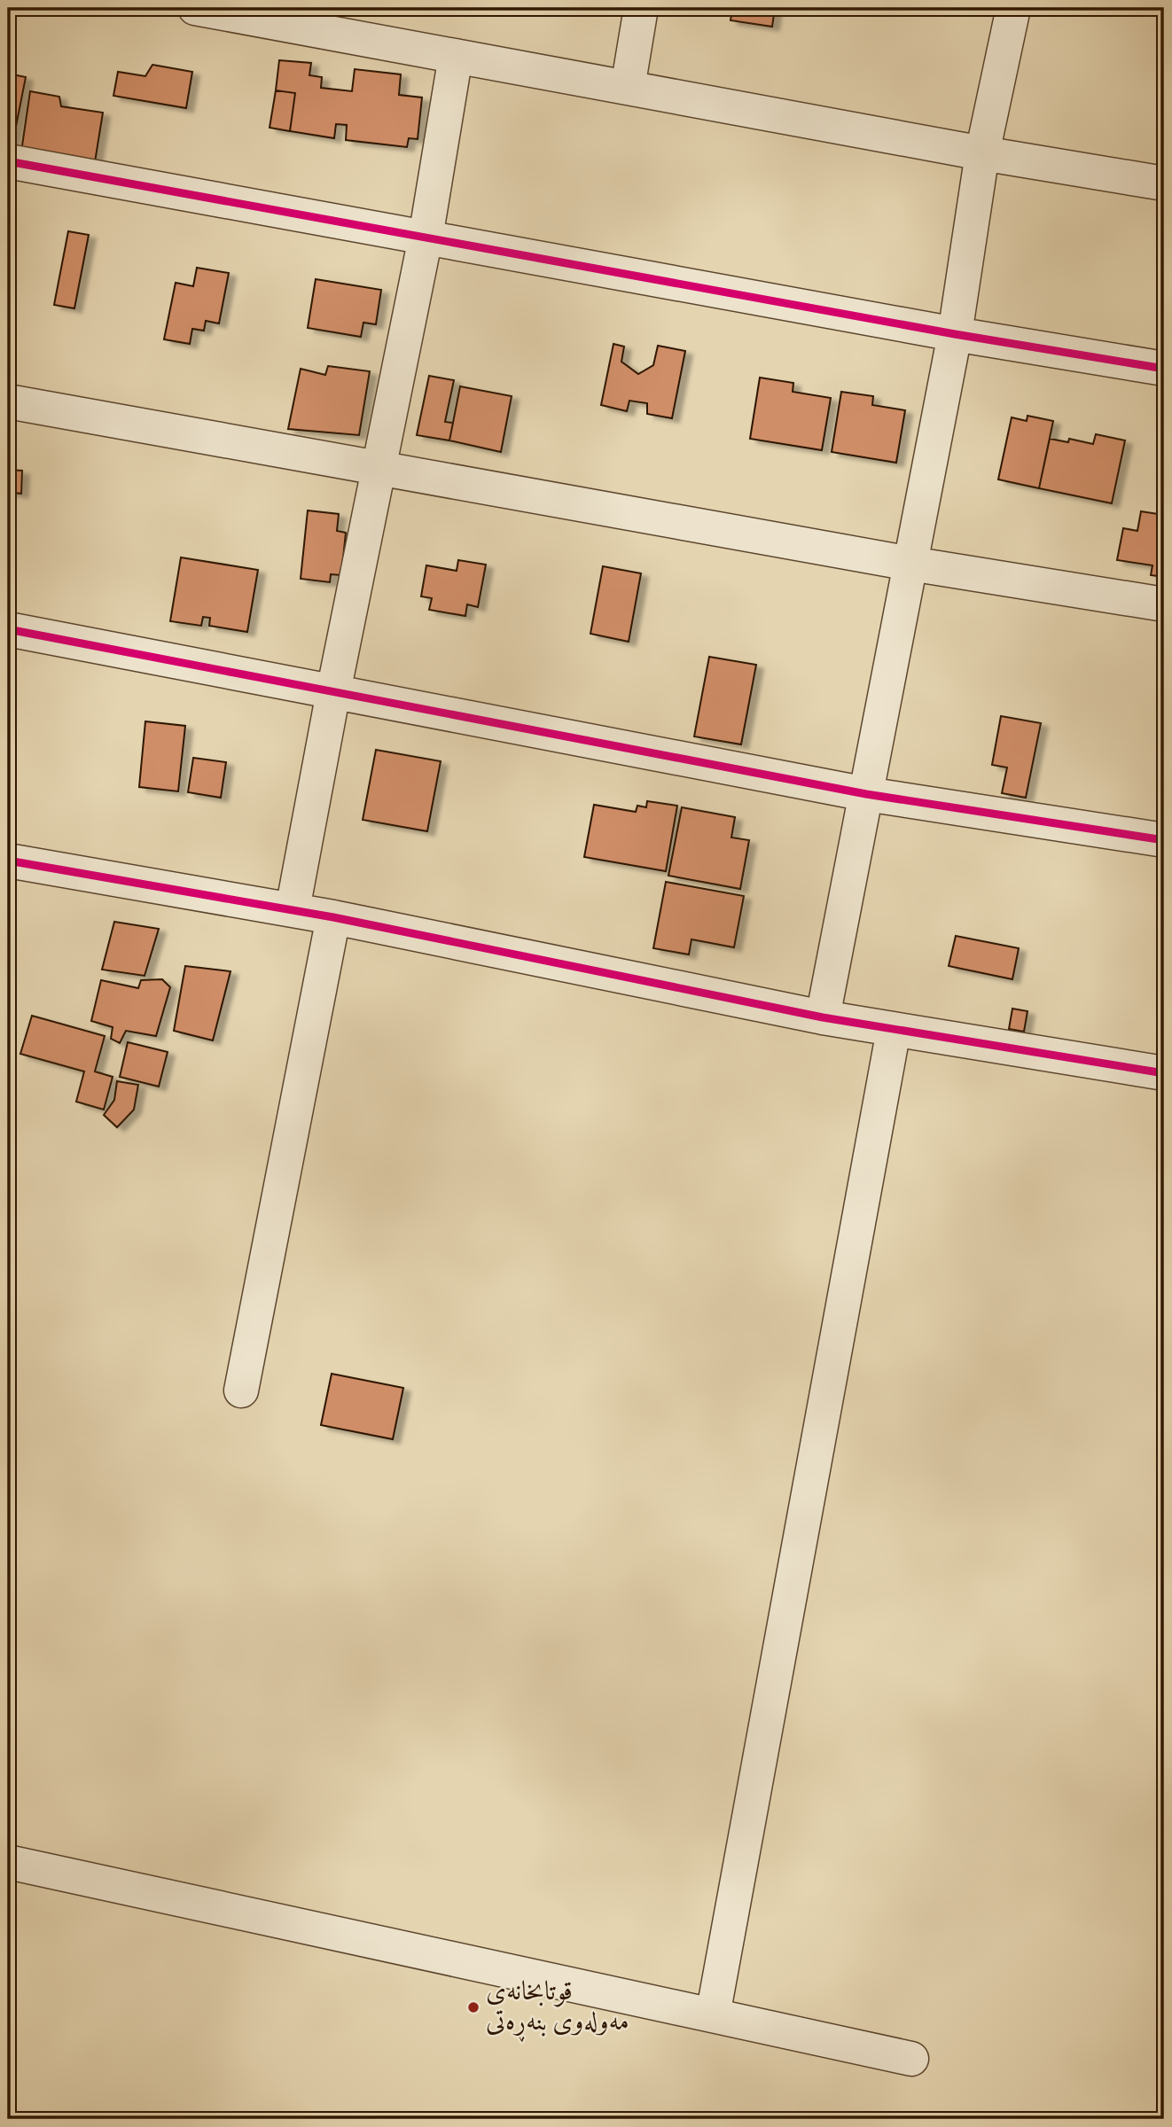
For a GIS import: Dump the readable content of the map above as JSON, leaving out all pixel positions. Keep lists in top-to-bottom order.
{
  "places": ["قوتابخانەی مەولەوی بنەڕەتی"]
}
